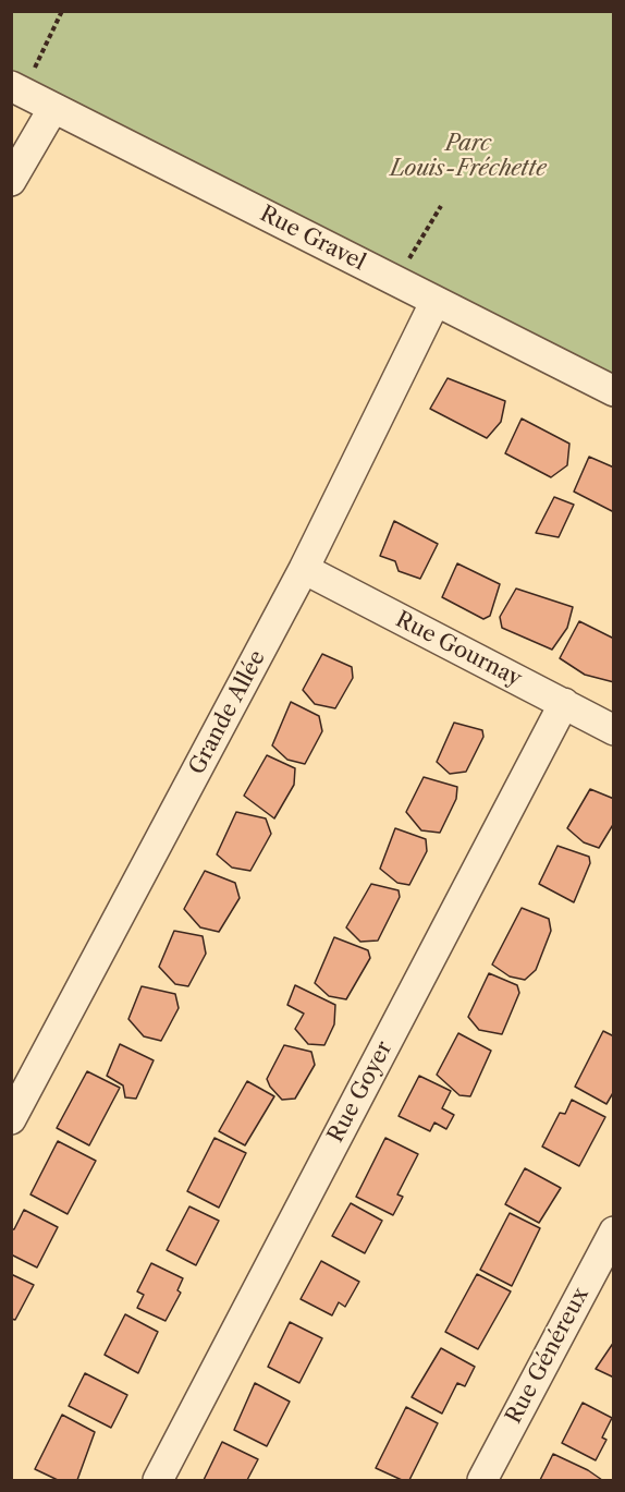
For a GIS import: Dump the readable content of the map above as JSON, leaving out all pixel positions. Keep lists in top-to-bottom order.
{
  "streets": {
    "street": [
      "Rue Gravel",
      "Rue Gournay",
      "Grande Allée",
      "Rue Goyer",
      "Rue Généreux"
    ]
  },
  "crossings": [
    ["Rue Gravel", "Grande Allée"],
    ["Rue Gournay", "Grande Allée"],
    ["Rue Gournay", "Rue Goyer"]
  ],
  "parks": ["Parc Louis-Fréchette"]
}
